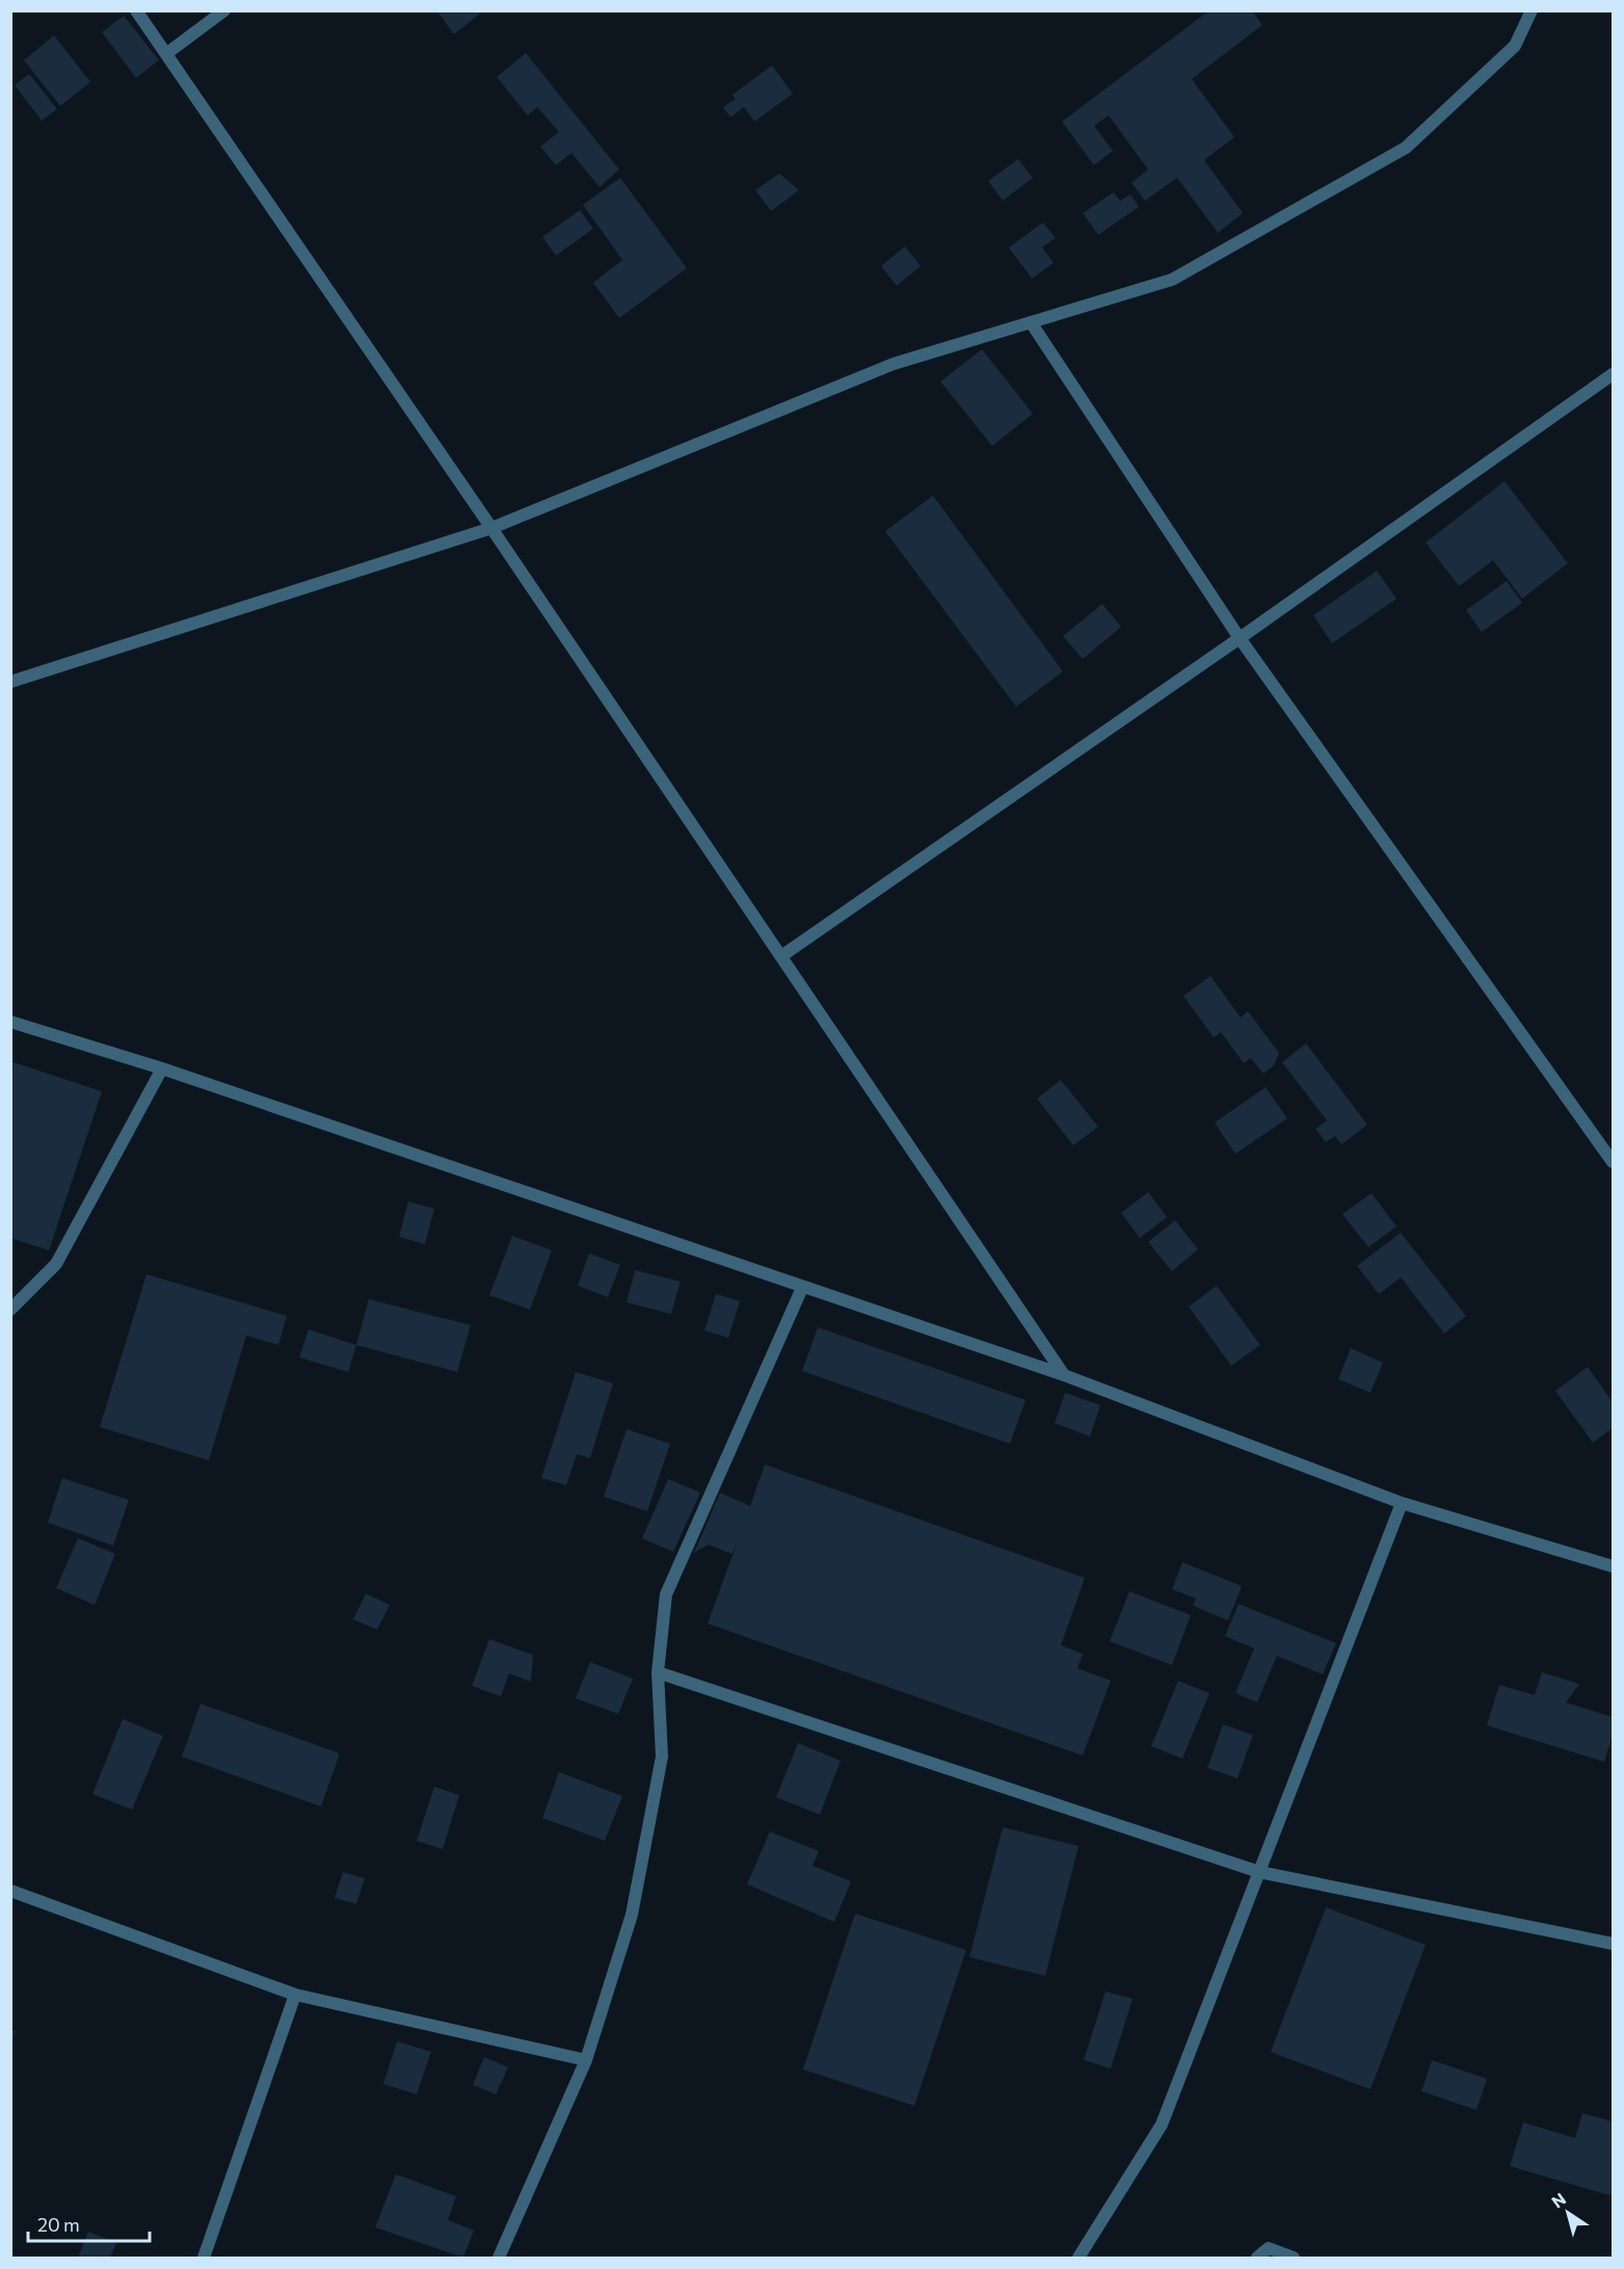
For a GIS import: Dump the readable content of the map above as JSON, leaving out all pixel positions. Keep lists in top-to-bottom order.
{
  "scale_bar": "20 m",
  "north": "top left"
}
